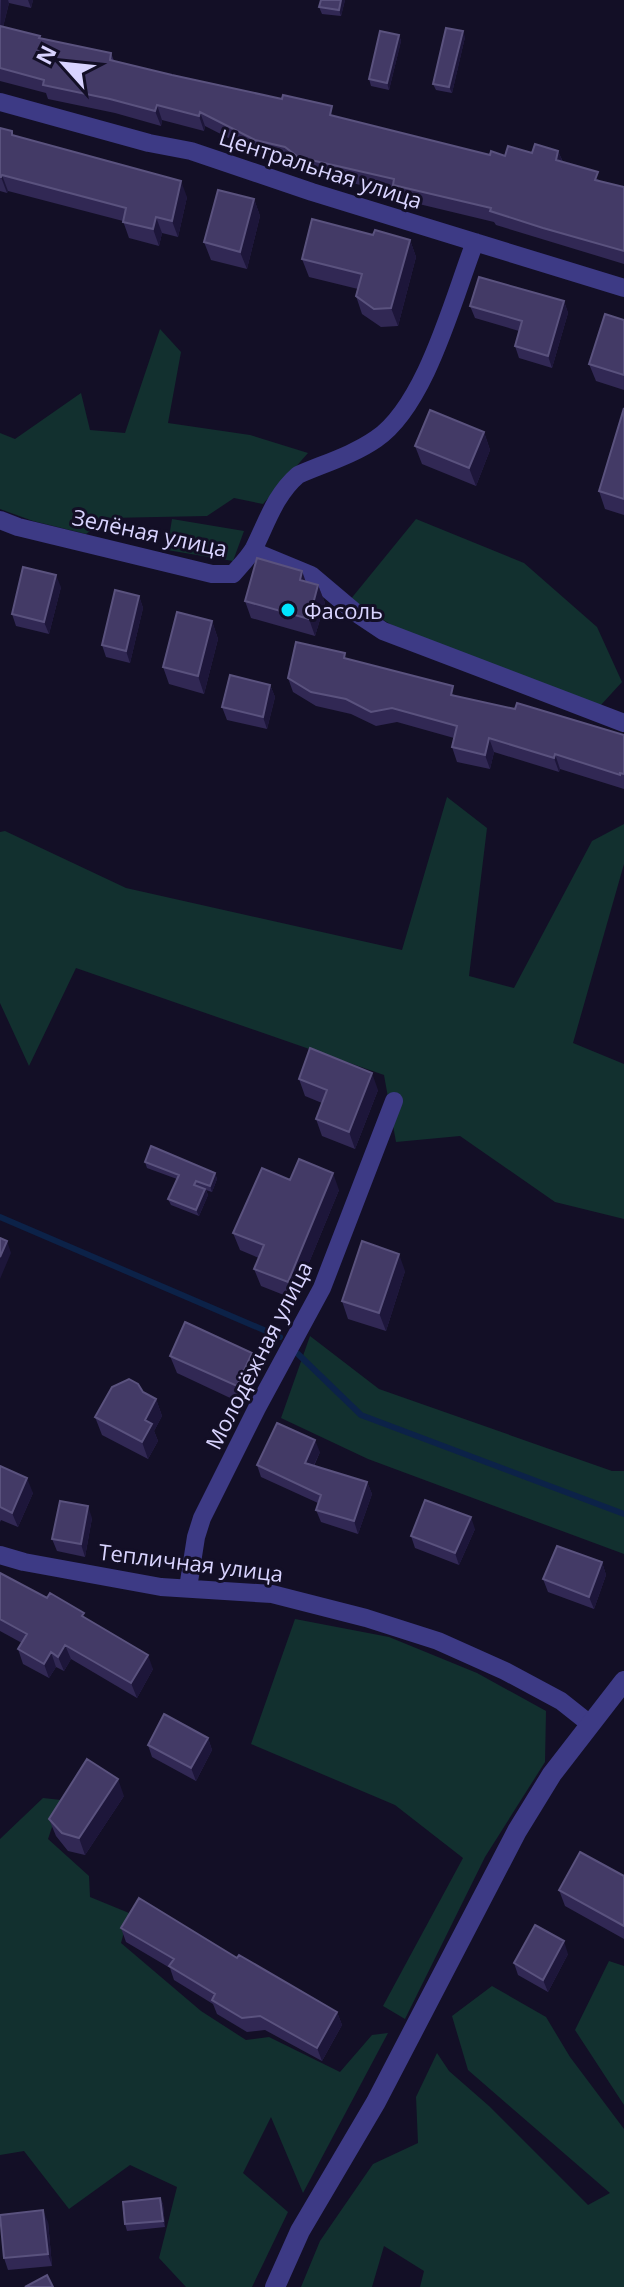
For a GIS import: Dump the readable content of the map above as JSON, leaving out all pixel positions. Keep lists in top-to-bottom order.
{
  "streets": {
    "street": [
      "Центральная улица",
      "Зелёная улица",
      "Молодёжная улица",
      "Тепличная улица"
    ]
  },
  "crossings": [
    ["Молодёжная улица", "Тепличная улица"]
  ],
  "places": ["Фасоль"],
  "north": "top left"
}
